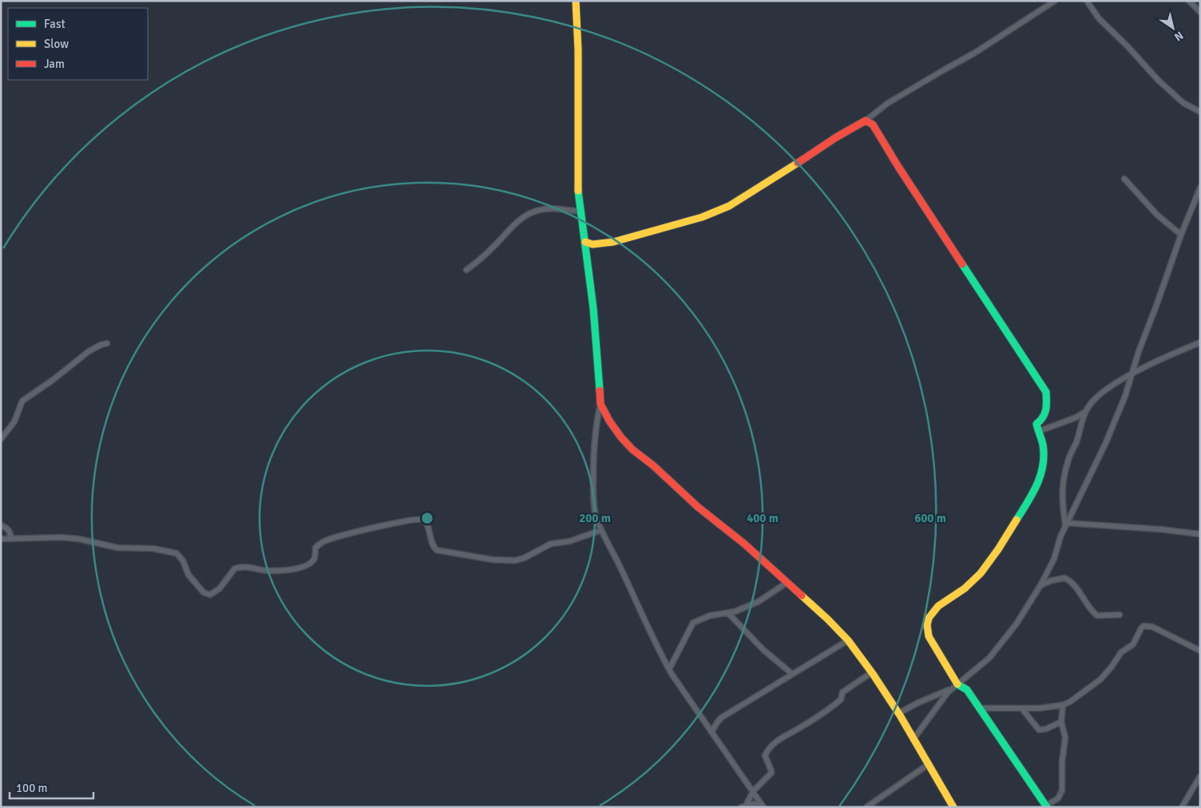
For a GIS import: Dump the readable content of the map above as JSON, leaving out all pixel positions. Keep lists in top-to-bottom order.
{
  "legend": ["Fast", "Slow", "Jam"],
  "scale_bar": "100 m",
  "north": "bottom right",
  "rings": ["200 m", "400 m", "600 m"]
}
